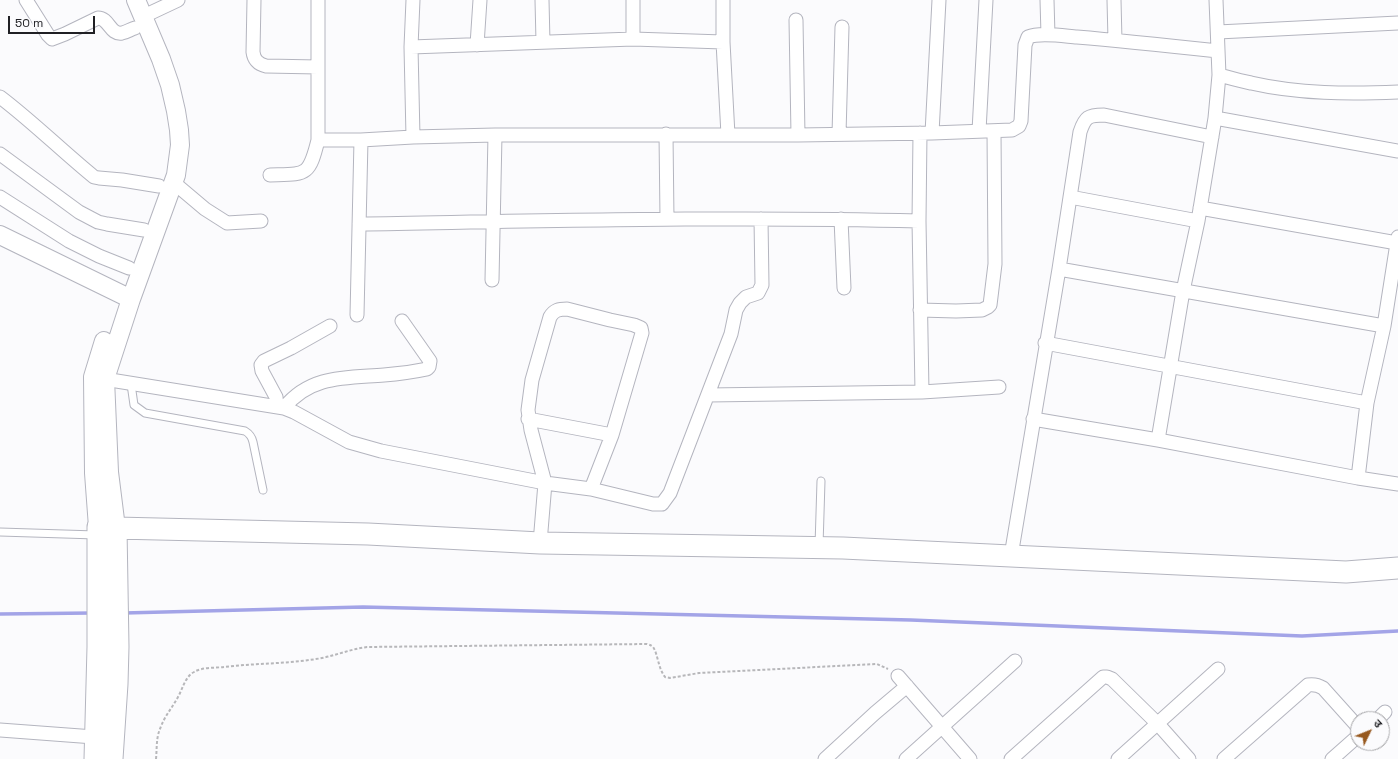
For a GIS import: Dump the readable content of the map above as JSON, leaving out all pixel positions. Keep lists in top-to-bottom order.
{
  "scale_bar": "50 m",
  "north": "top right"
}
